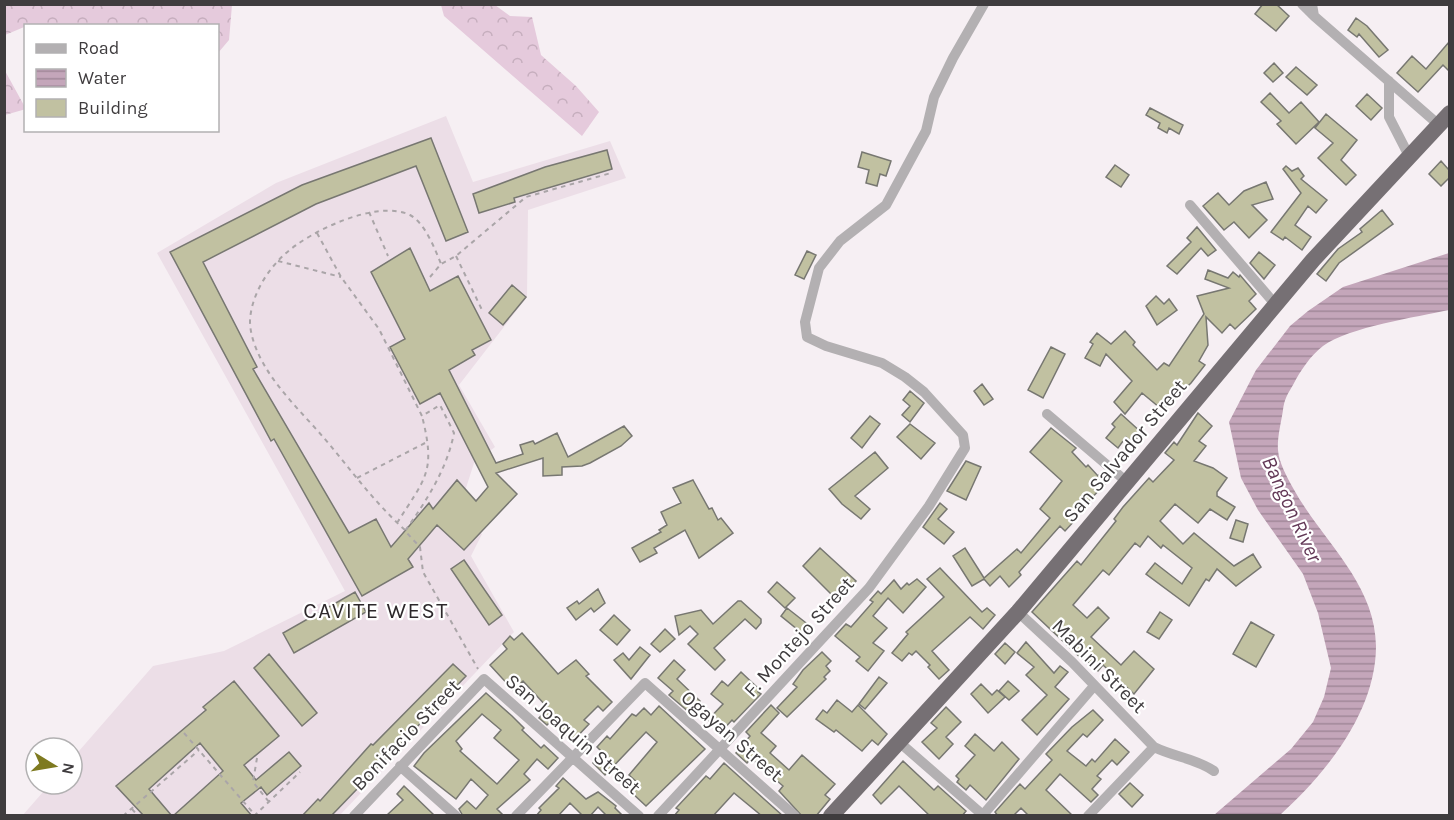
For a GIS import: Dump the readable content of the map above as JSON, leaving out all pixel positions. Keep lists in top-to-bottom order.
{
  "streets": {
    "highway": ["San Salvador Street"],
    "street": [
      "F. Montejo Street",
      "Mabini Street",
      "San Joaquin Street",
      "Bonifacio Street",
      "Ogayan Street"
    ]
  },
  "crossings": [
    ["San Salvador Street", "Mabini Street"],
    ["F. Montejo Street", "Ogayan Street"],
    ["San Joaquin Street", "Bonifacio Street"],
    ["San Joaquin Street", "Ogayan Street"]
  ],
  "districts": ["CAVITE WEST"],
  "water": ["Bangon River"],
  "legend": ["Road", "Water", "Building"],
  "north": "right"
}
